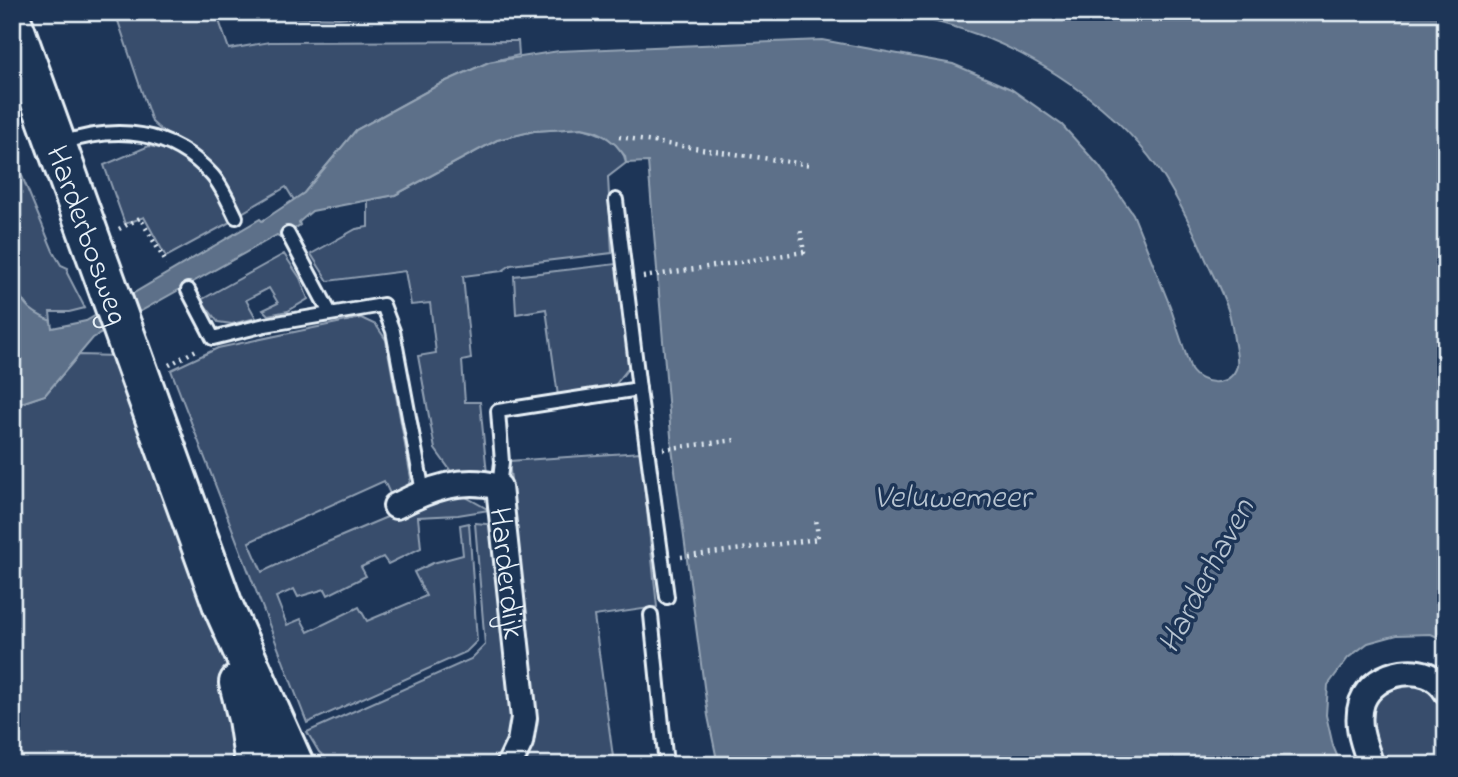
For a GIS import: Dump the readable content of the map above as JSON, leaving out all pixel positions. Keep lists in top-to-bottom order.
{
  "streets": {
    "main road": ["Harderbosweg"],
    "street": ["Harderdijk"]
  },
  "water": ["Veluwemeer", "Harderhaven"]
}
